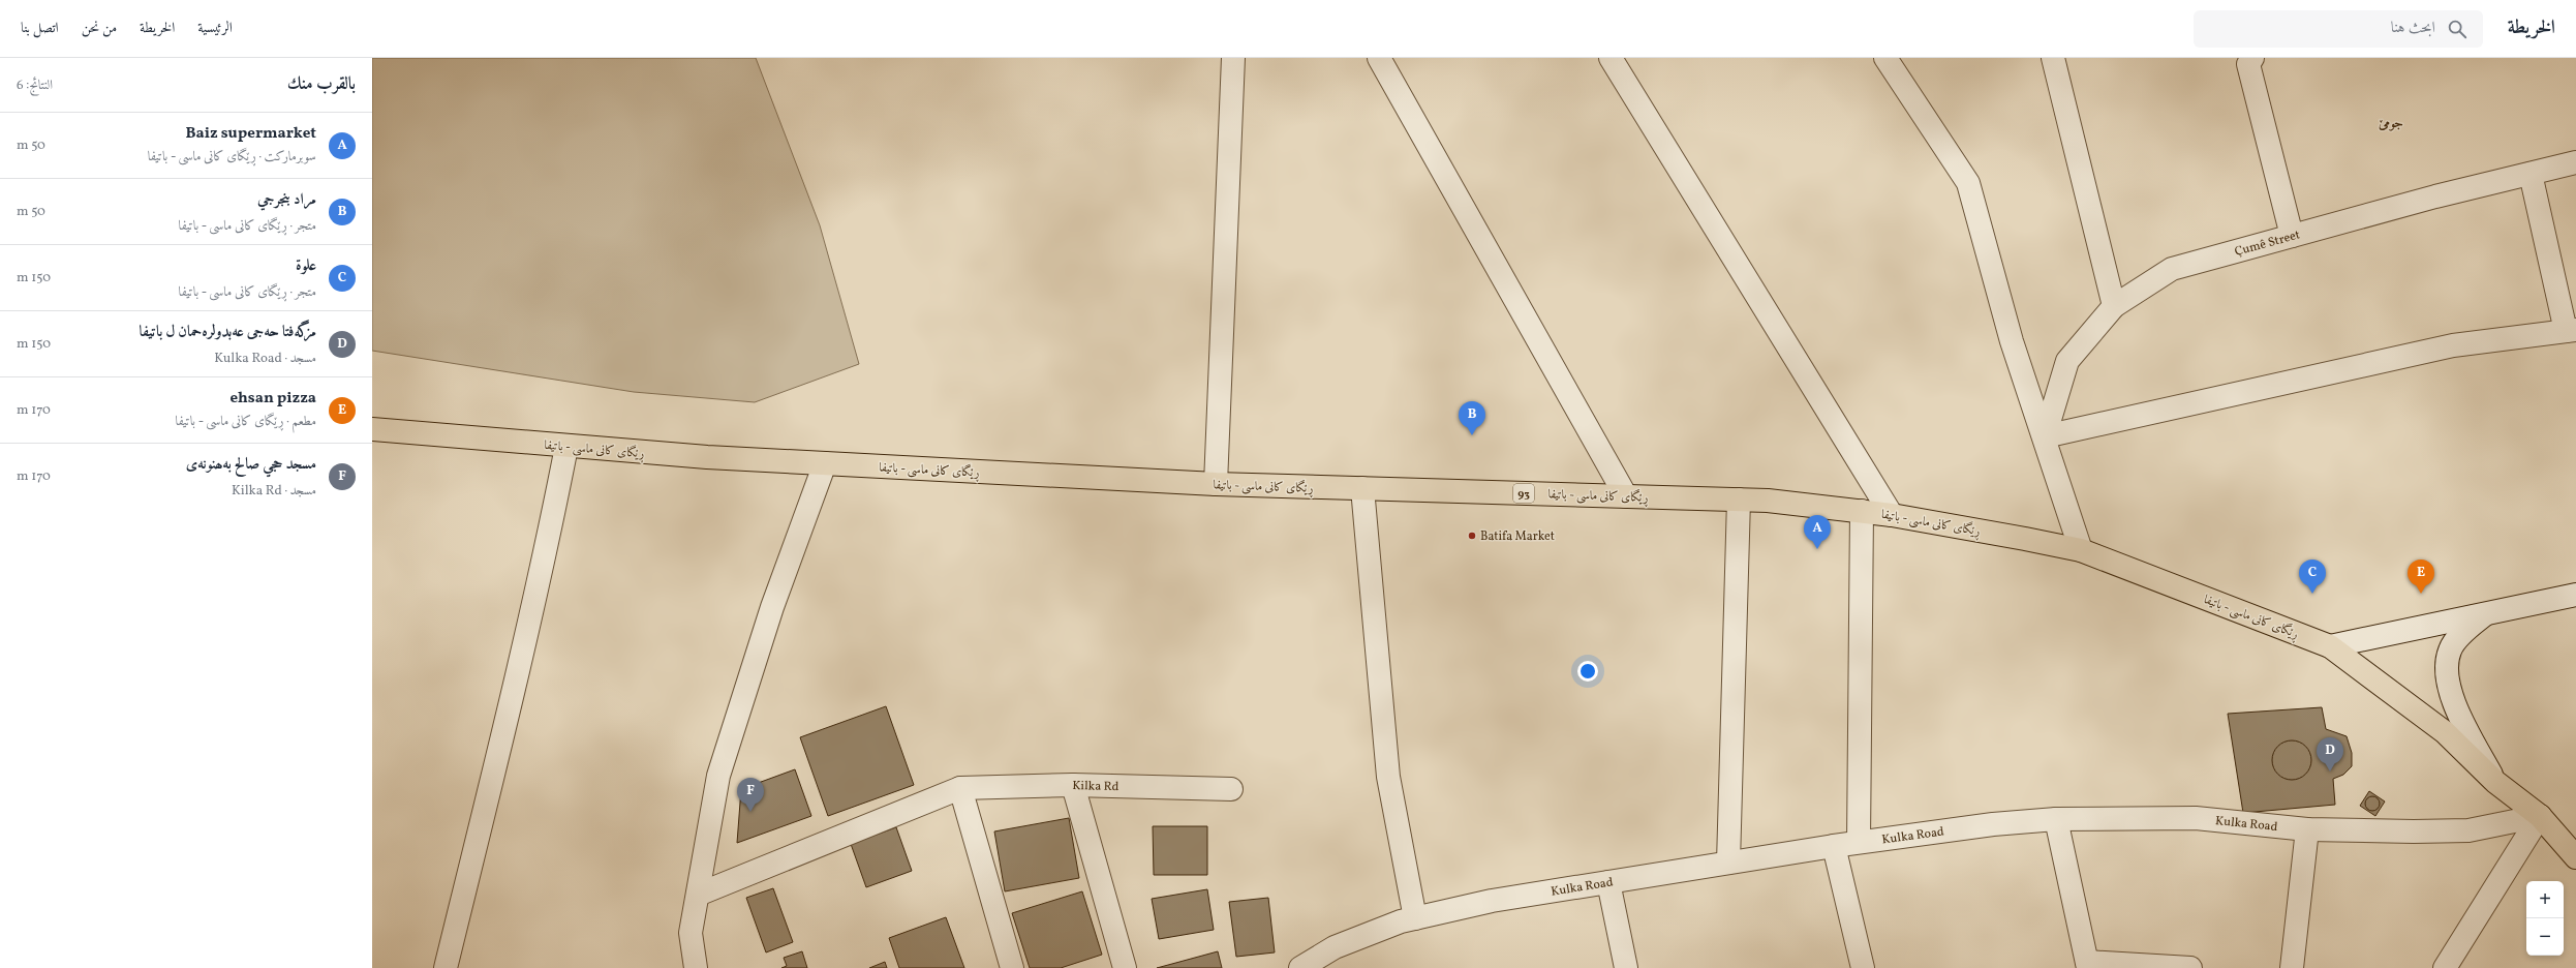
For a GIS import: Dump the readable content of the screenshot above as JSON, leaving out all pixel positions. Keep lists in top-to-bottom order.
{
  "streets": {
    "main road": ["ڕێگای کانی ماسی - باتيفا", "93"],
    "street": ["Çumê Street", "Kilka Rd", "Kulka Road"]
  },
  "crossings": [
    ["ڕێگای کانی ماسی - باتيفا", "Kulka Road"]
  ],
  "districts": ["جومێ"],
  "places": ["Batifa Market"],
  "page": {
    "header": "الخريطة",
    "search": "ابحث هنا",
    "nav": [
      "الرئيسية",
      "الخريطة",
      "من نحن",
      "اتصل بنا"
    ],
    "heading": ["بالقرب منك", "النتائج: 6"],
    "list": [
      {
        "mark": "A",
        "name": "Baiz supermarket",
        "note": "سوبرماركت · ڕێگای کانی ماسی - باتيفا",
        "value": "50 m"
      },
      {
        "mark": "B",
        "name": "مراد بنجرجي",
        "note": "متجر · ڕێگای کانی ماسی - باتيفا",
        "value": "50 m"
      },
      {
        "mark": "C",
        "name": "علوة",
        "note": "متجر · ڕێگای کانی ماسی - باتيفا",
        "value": "150 m"
      },
      {
        "mark": "D",
        "name": "مزگەفتا حەجی عەبدولرەحمان ل باتیفا",
        "note": "مسجد · Kulka Road",
        "value": "150 m"
      },
      {
        "mark": "E",
        "name": "ehsan pizza",
        "note": "مطعم · ڕێگای کانی ماسی - باتيفا",
        "value": "170 m"
      },
      {
        "mark": "F",
        "name": "مسجد حجي صالح بەھنونەی",
        "note": "مسجد · Kilka Rd",
        "value": "170 m"
      }
    ],
    "pins": [
      "B",
      "A",
      "C",
      "E",
      "D",
      "F"
    ],
    "map_buttons": ["+", "−"]
  }
}
